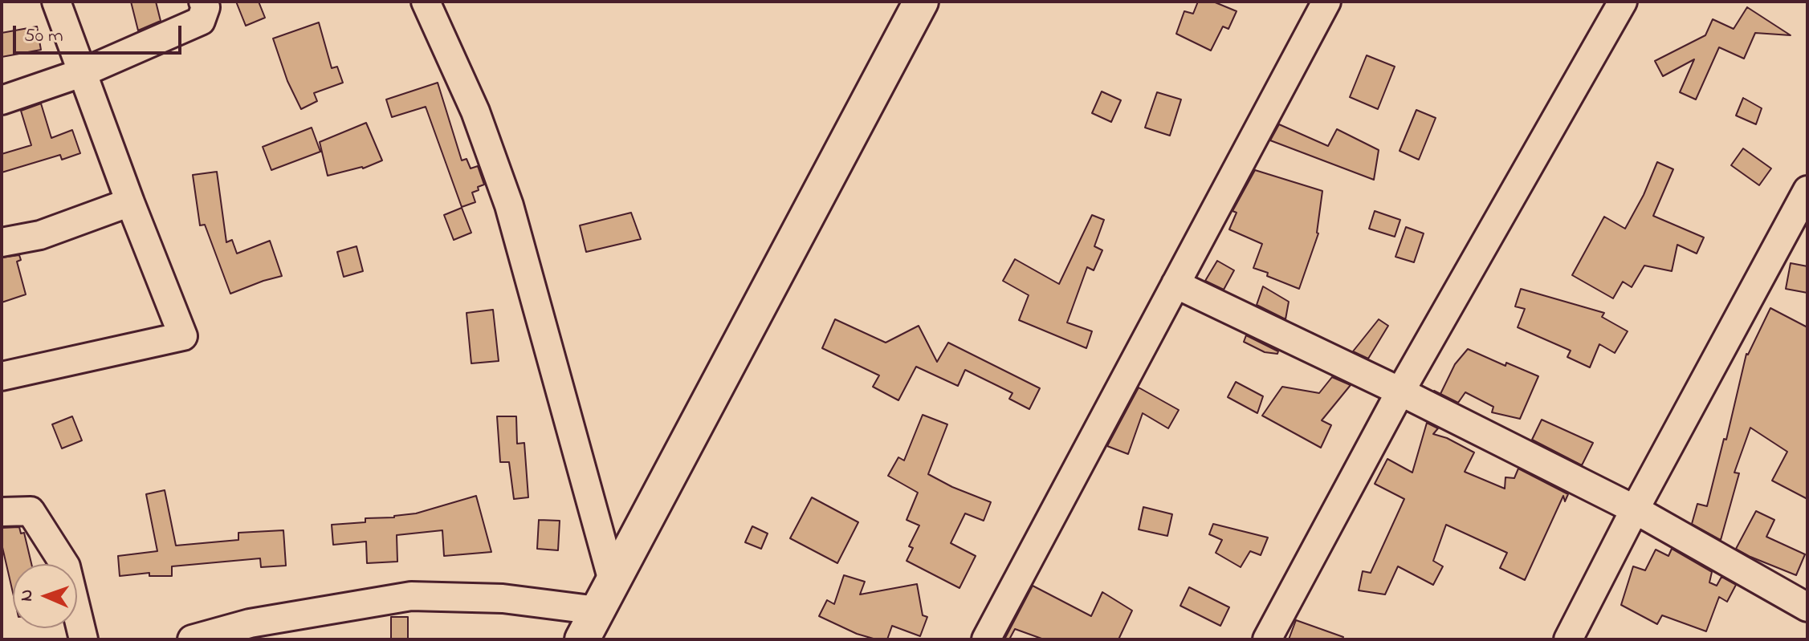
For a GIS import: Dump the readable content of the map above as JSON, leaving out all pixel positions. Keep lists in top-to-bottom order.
{
  "scale_bar": "50 m",
  "north": "left"
}
